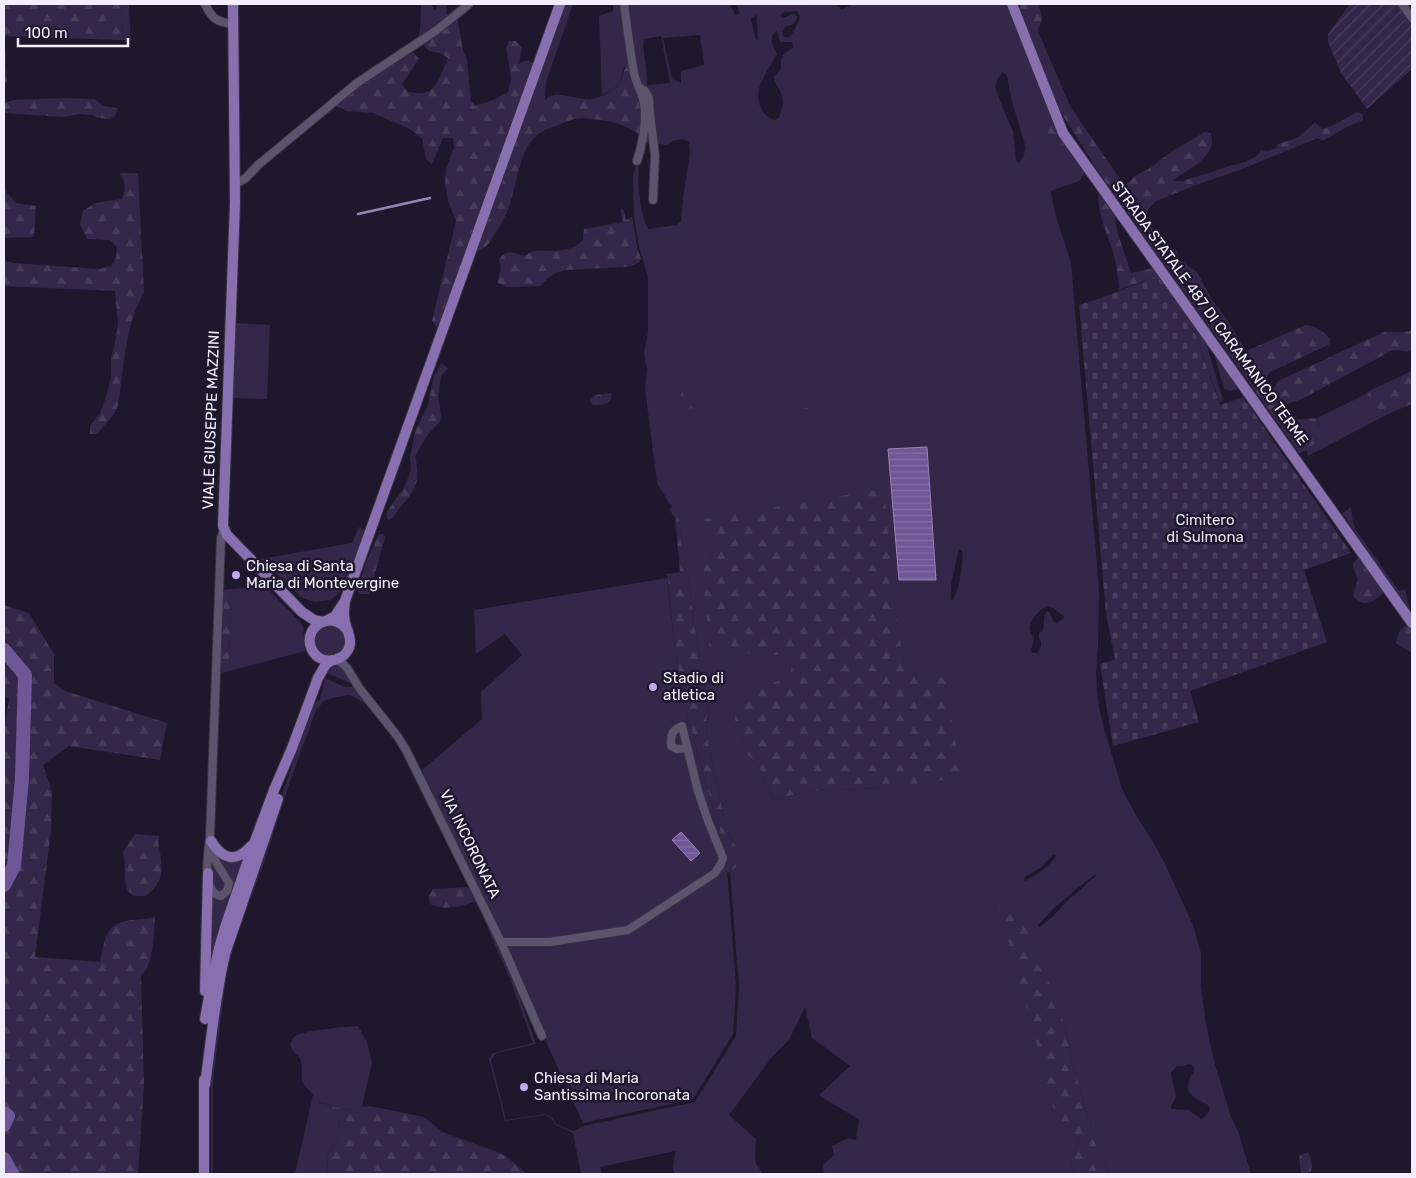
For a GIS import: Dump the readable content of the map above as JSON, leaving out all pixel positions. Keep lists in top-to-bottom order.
{
  "streets": {
    "main road": ["STRADA STATALE 487 DI CARAMANICO TERME", "VIALE GIUSEPPE MAZZINI"],
    "street": ["VIA INCORONATA"]
  },
  "parks": ["Cimitero di Sulmona"],
  "places": ["Chiesa di Santa Maria di Montevergine", "Stadio di atletica", "Chiesa di Maria Santissima Incoronata"],
  "scale_bar": "100 m"
}
